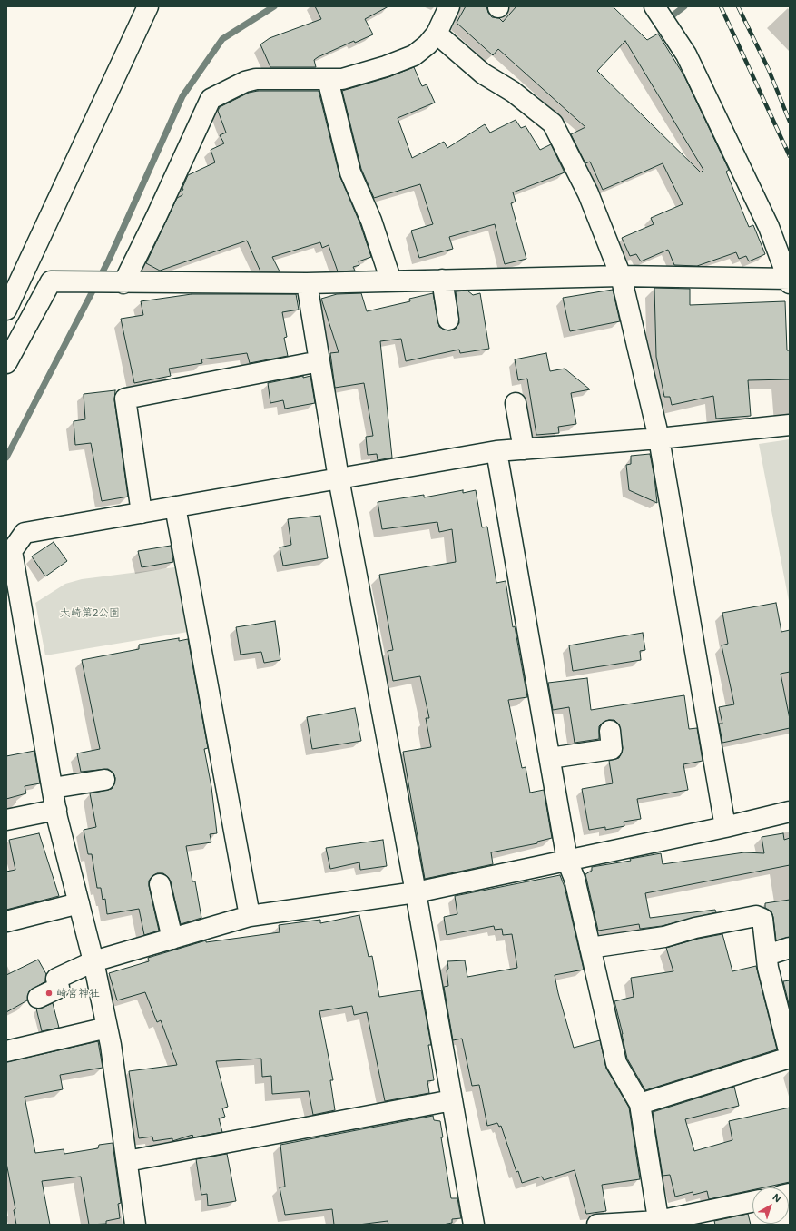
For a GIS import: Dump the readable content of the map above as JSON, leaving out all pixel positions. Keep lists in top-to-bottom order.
{
  "parks": ["大崎第2公園"],
  "places": ["崎宮神社"],
  "north": "top right"
}
